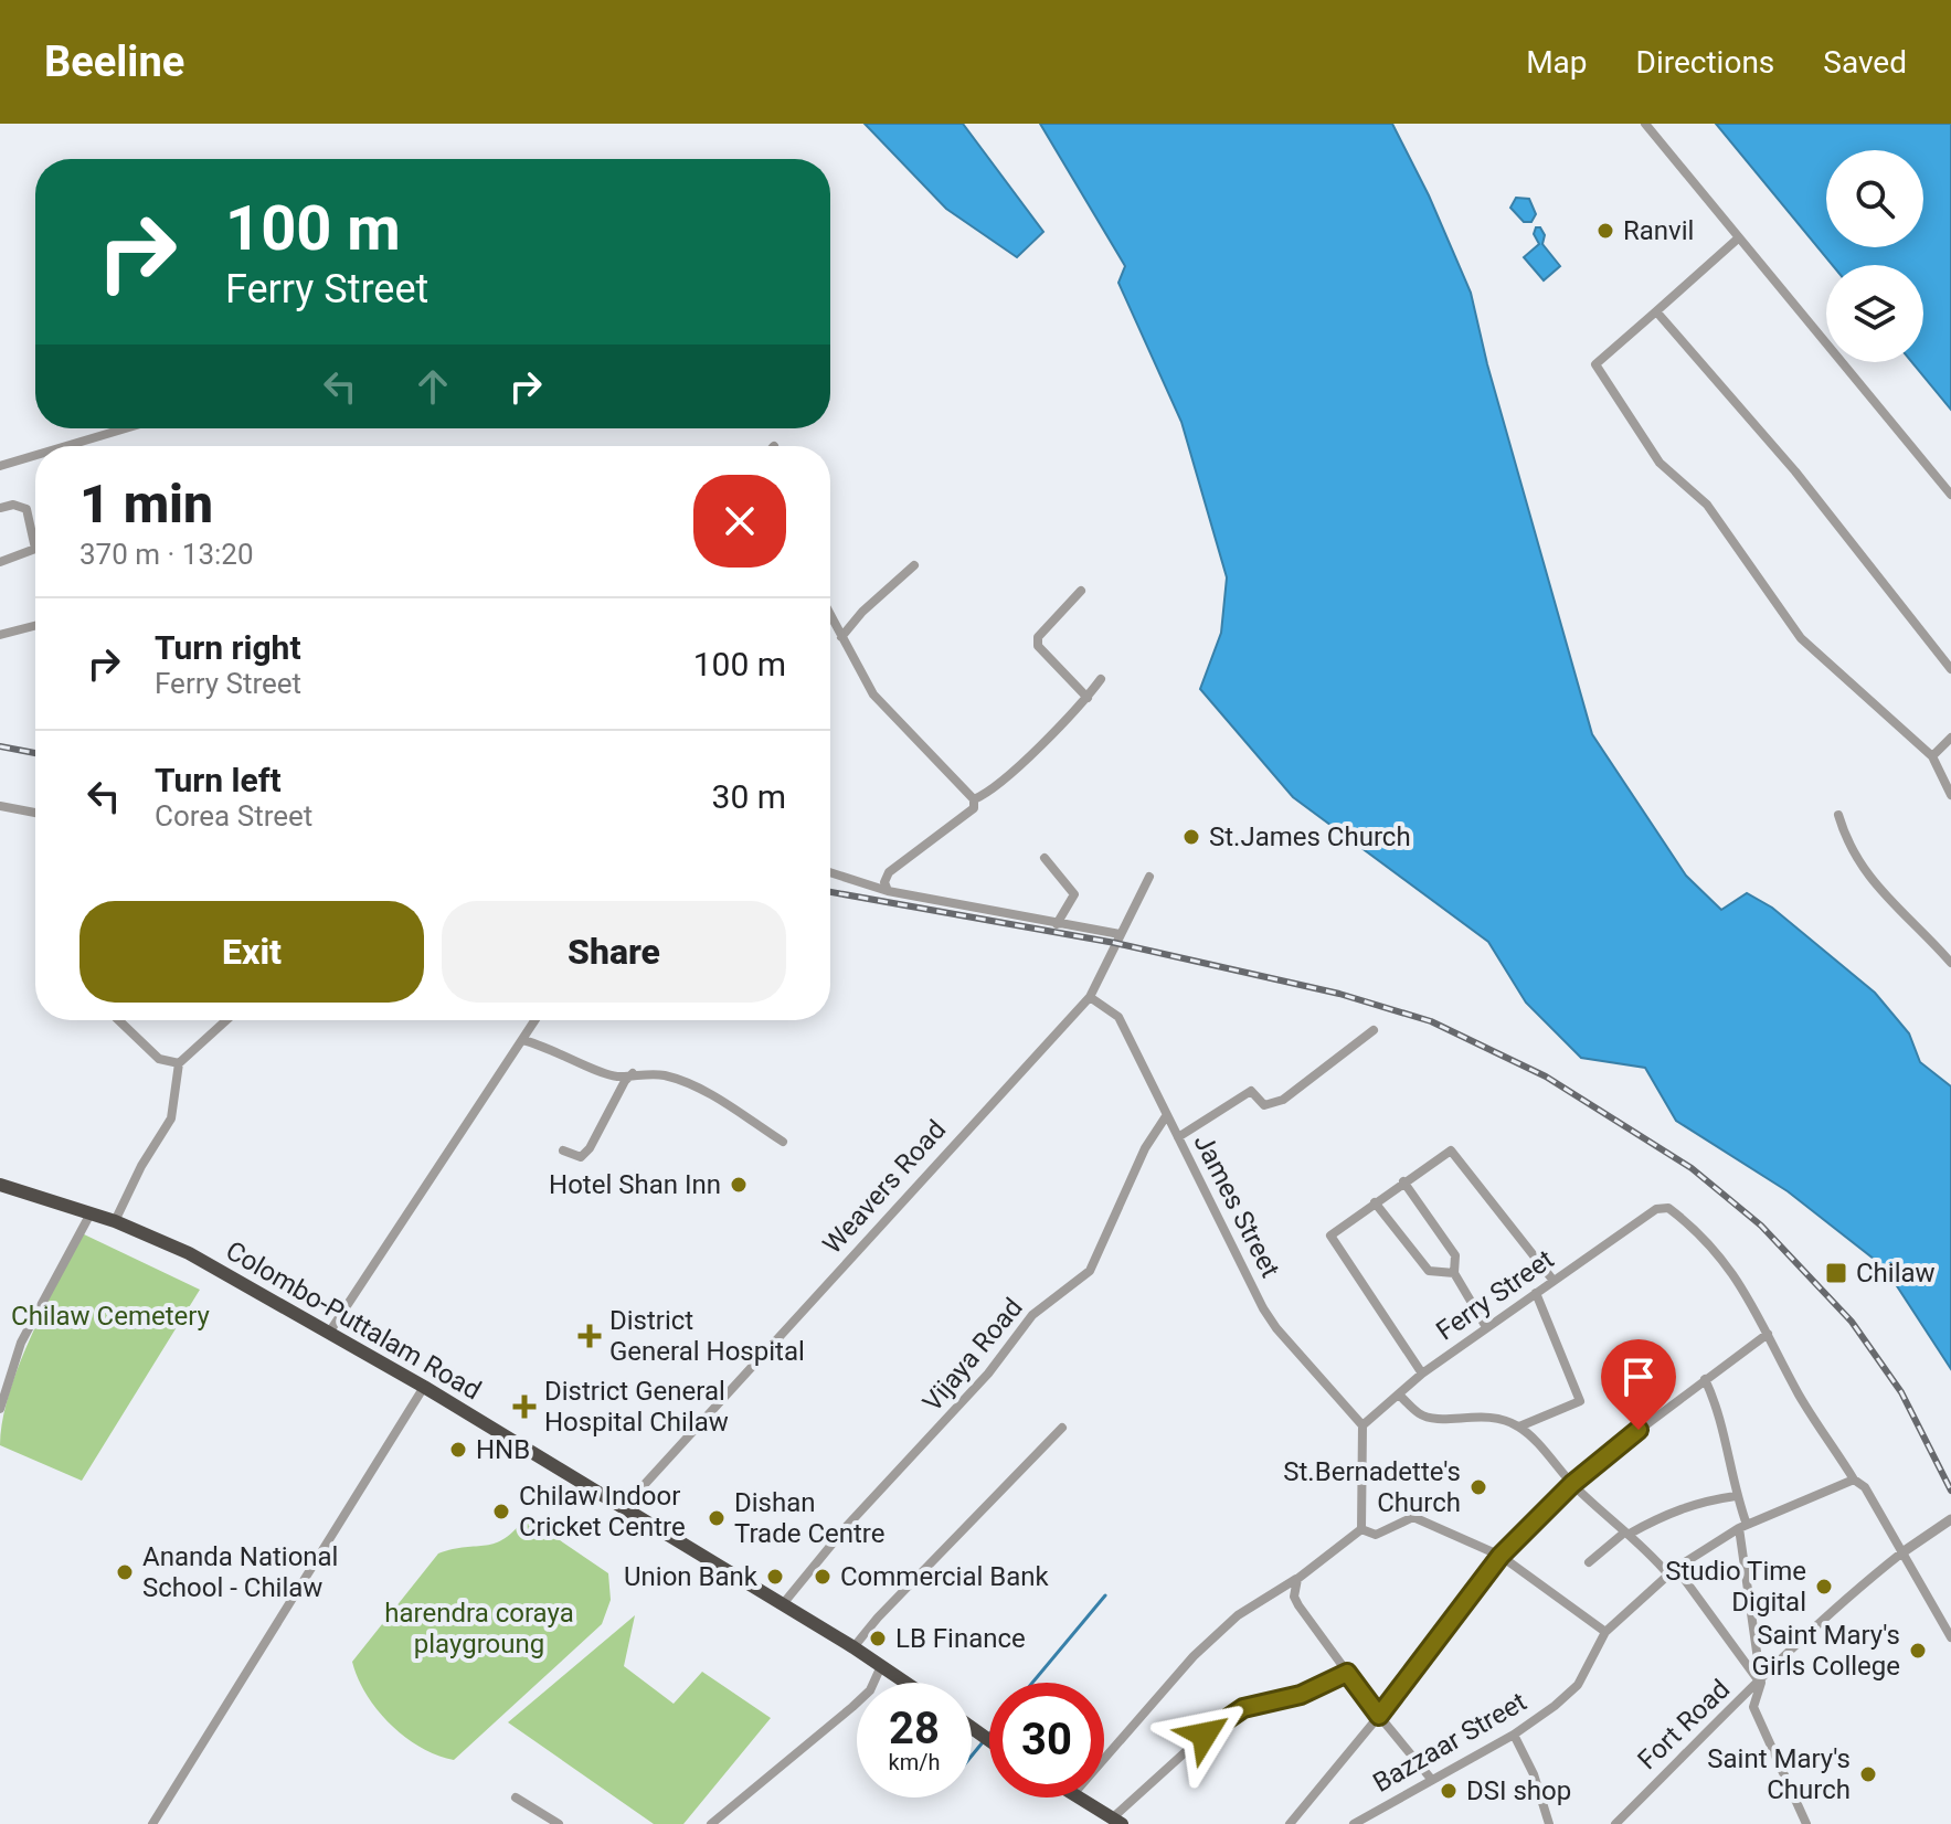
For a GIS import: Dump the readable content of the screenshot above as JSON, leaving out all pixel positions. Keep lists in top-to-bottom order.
{
  "streets": {
    "highway": ["Colombo-Puttalam Road"],
    "street": [
      "Weavers Road",
      "James Street",
      "Ferry Street",
      "Vijaya Road",
      "Fort Road",
      "Bazzaar Street"
    ]
  },
  "crossings": [
    ["Weavers Road", "James Street"],
    ["Weavers Road", "Colombo-Puttalam Road"],
    ["James Street", "Ferry Street"],
    ["James Street", "Vijaya Road"],
    ["Ferry Street", "Fort Road"],
    ["Ferry Street", "Bazzaar Street"],
    ["Colombo-Puttalam Road", "Vijaya Road"]
  ],
  "parks": ["Chilaw Cemetery", "harendra coraya playgroung"],
  "places": {
    "other": [
      "Ranvil",
      "St.James Church",
      "Hotel Shan Inn",
      "HNB",
      "St.Bernadette's Church",
      "Chilaw Indoor Cricket Centre",
      "Dishan Trade Centre",
      "Ananda National School - Chilaw",
      "Union Bank",
      "Commercial Bank",
      "Studio Time Digital",
      "LB Finance",
      "Saint Mary's Girls College",
      "Saint Mary's Church",
      "DSI shop"
    ],
    "transit": ["Chilaw"],
    "health": ["District General Hospital", "District General Hospital Chilaw"]
  },
  "page": {
    "header": "Beeline",
    "nav": ["Map", "Directions", "Saved"],
    "turn": ["100 m", "Ferry Street"],
    "heading": ["1 min", "370 m · 13:20"],
    "list": [
      {
        "name": "Turn right",
        "note": "Ferry Street",
        "value": "100 m"
      },
      {
        "name": "Turn left",
        "note": "Corea Street",
        "value": "30 m"
      }
    ],
    "buttons": ["Exit", "Share"],
    "speed": "28 km/h",
    "limit": "30"
  }
}
